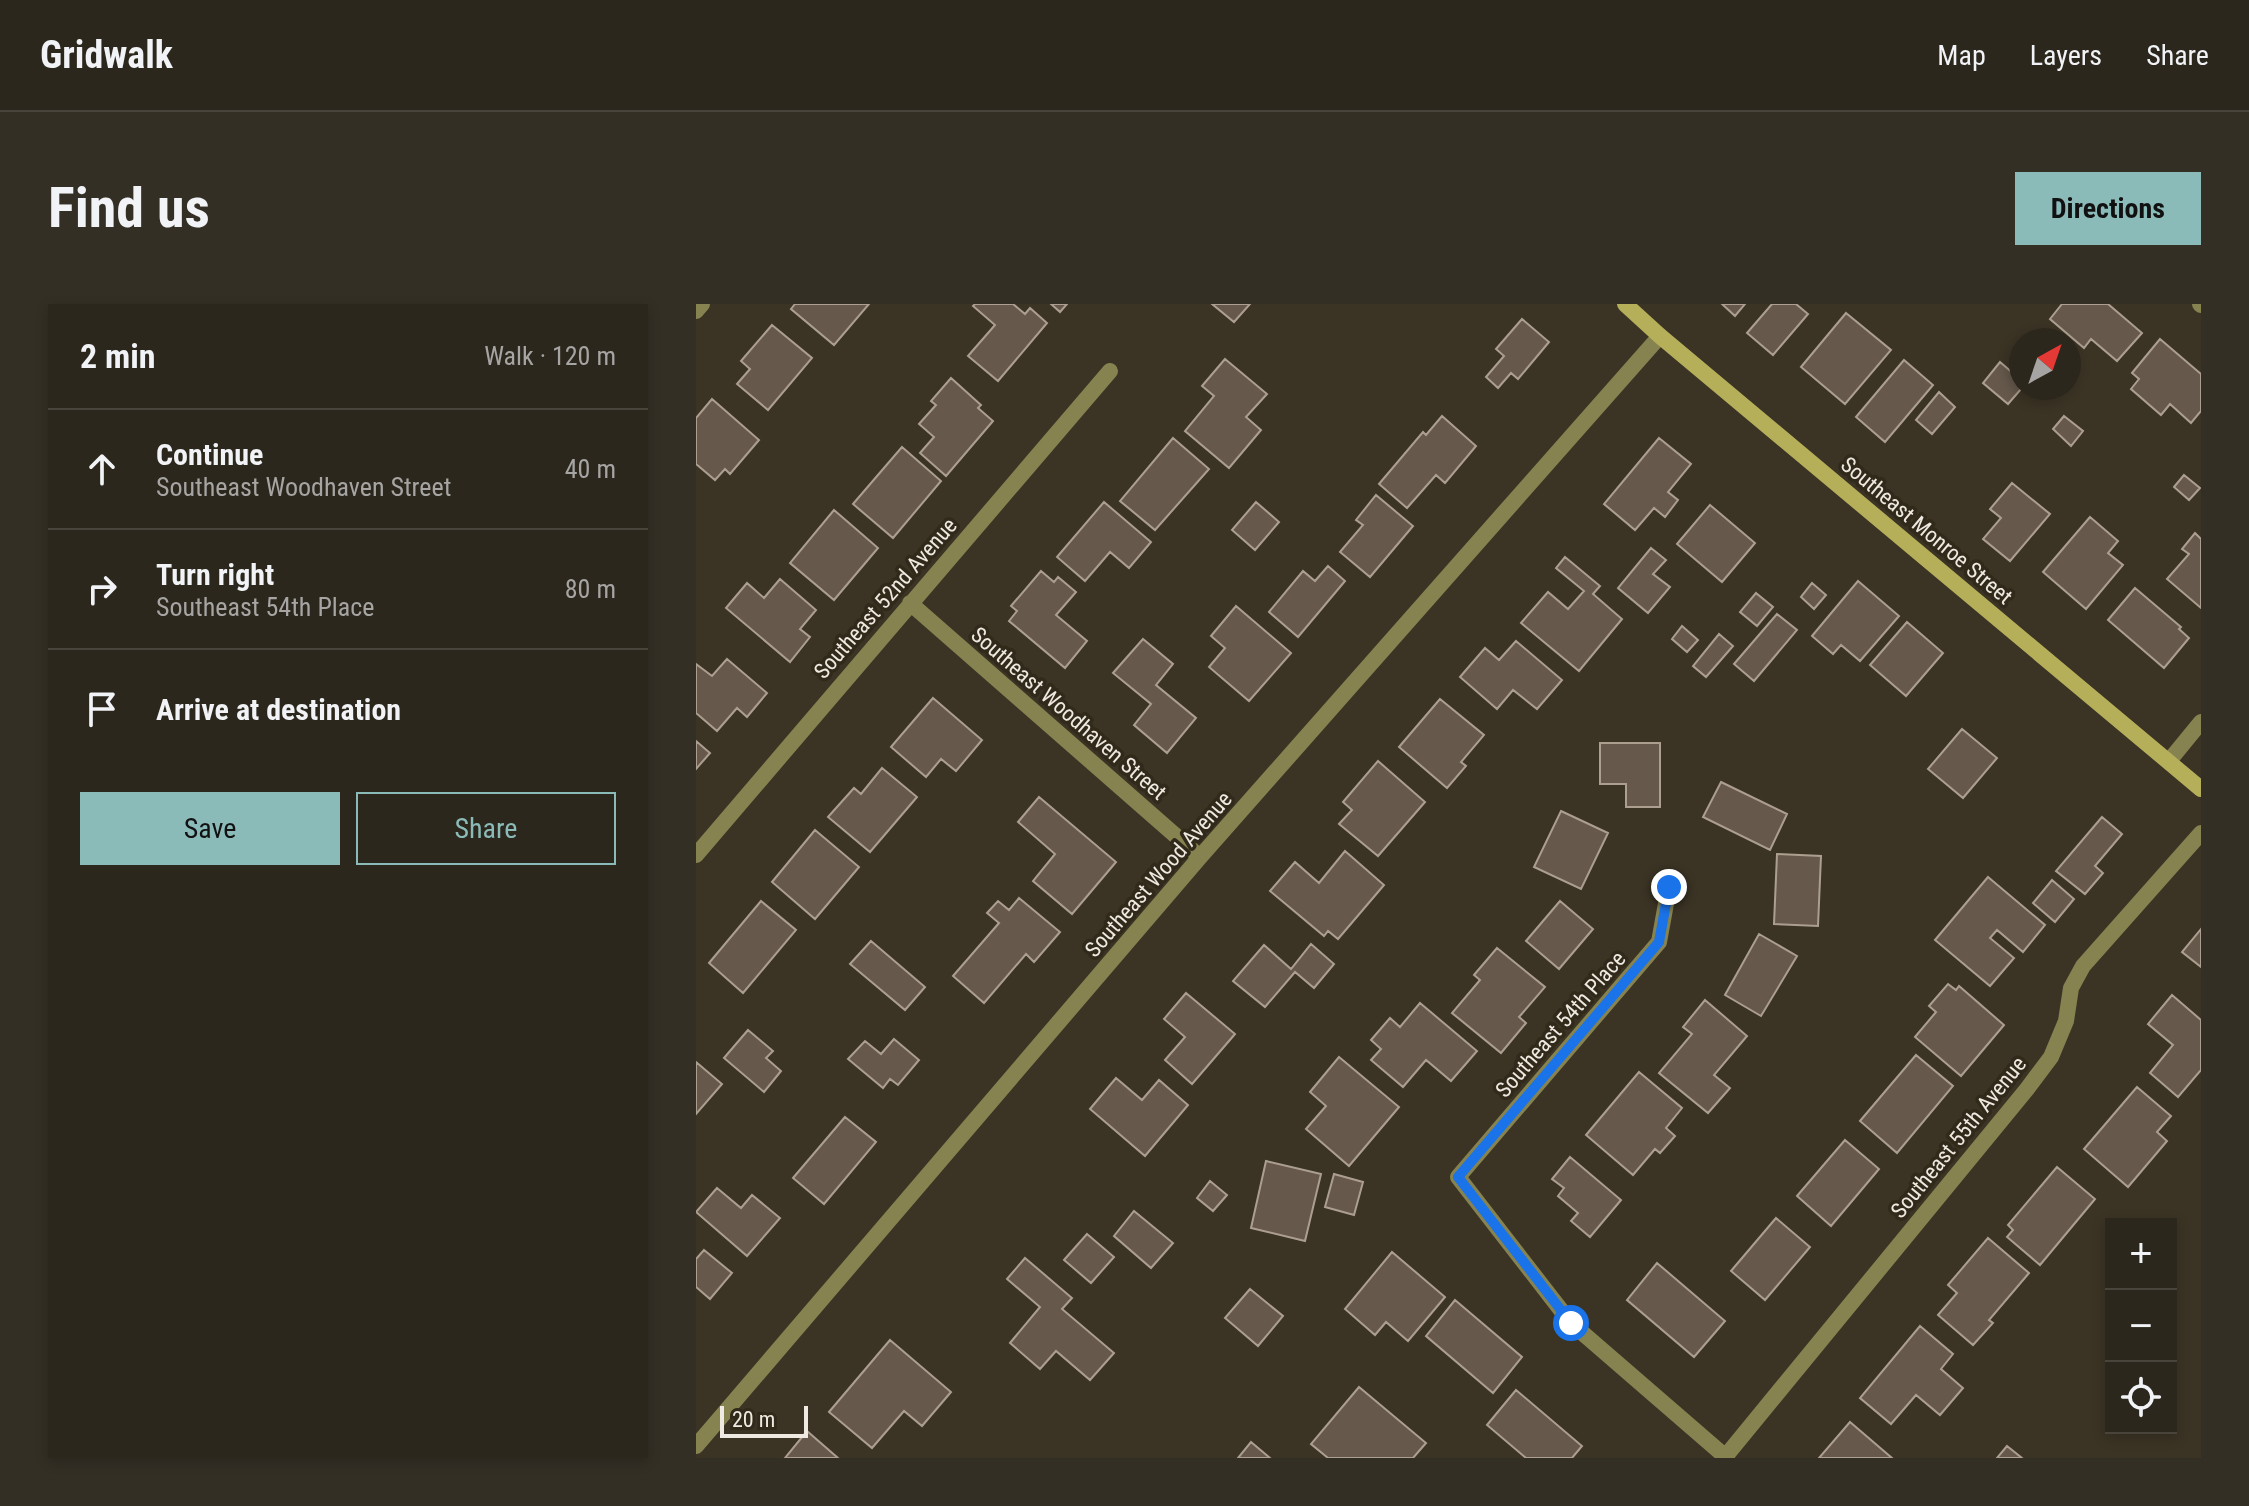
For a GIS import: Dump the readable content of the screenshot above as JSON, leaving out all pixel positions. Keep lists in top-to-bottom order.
{
  "streets": {
    "street": [
      "Southeast Monroe Street",
      "Southeast 52nd Avenue",
      "Southeast Woodhaven Street",
      "Southeast Wood Avenue",
      "Southeast 54th Place",
      "Southeast 55th Avenue"
    ]
  },
  "crossings": [
    ["Southeast Monroe Street", "Southeast Wood Avenue"],
    ["Southeast 52nd Avenue", "Southeast Woodhaven Street"],
    ["Southeast Woodhaven Street", "Southeast Wood Avenue"],
    ["Southeast 54th Place", "Southeast 55th Avenue"]
  ],
  "scale_bar": "20 m",
  "north": "top right",
  "page": {
    "header": "Gridwalk",
    "nav": ["Map", "Layers", "Share"],
    "buttons": [
      "Directions",
      ["Save", "Share"]
    ],
    "title": "Find us",
    "heading": ["2 min", "Walk · 120 m"],
    "list": [
      ["Continue", "Southeast Woodhaven Street", "40 m"],
      ["Turn right", "Southeast 54th Place", "80 m"],
      "Arrive at destination"
    ],
    "map_buttons": ["+", "−"],
    "scale": "20 m"
  }
}
